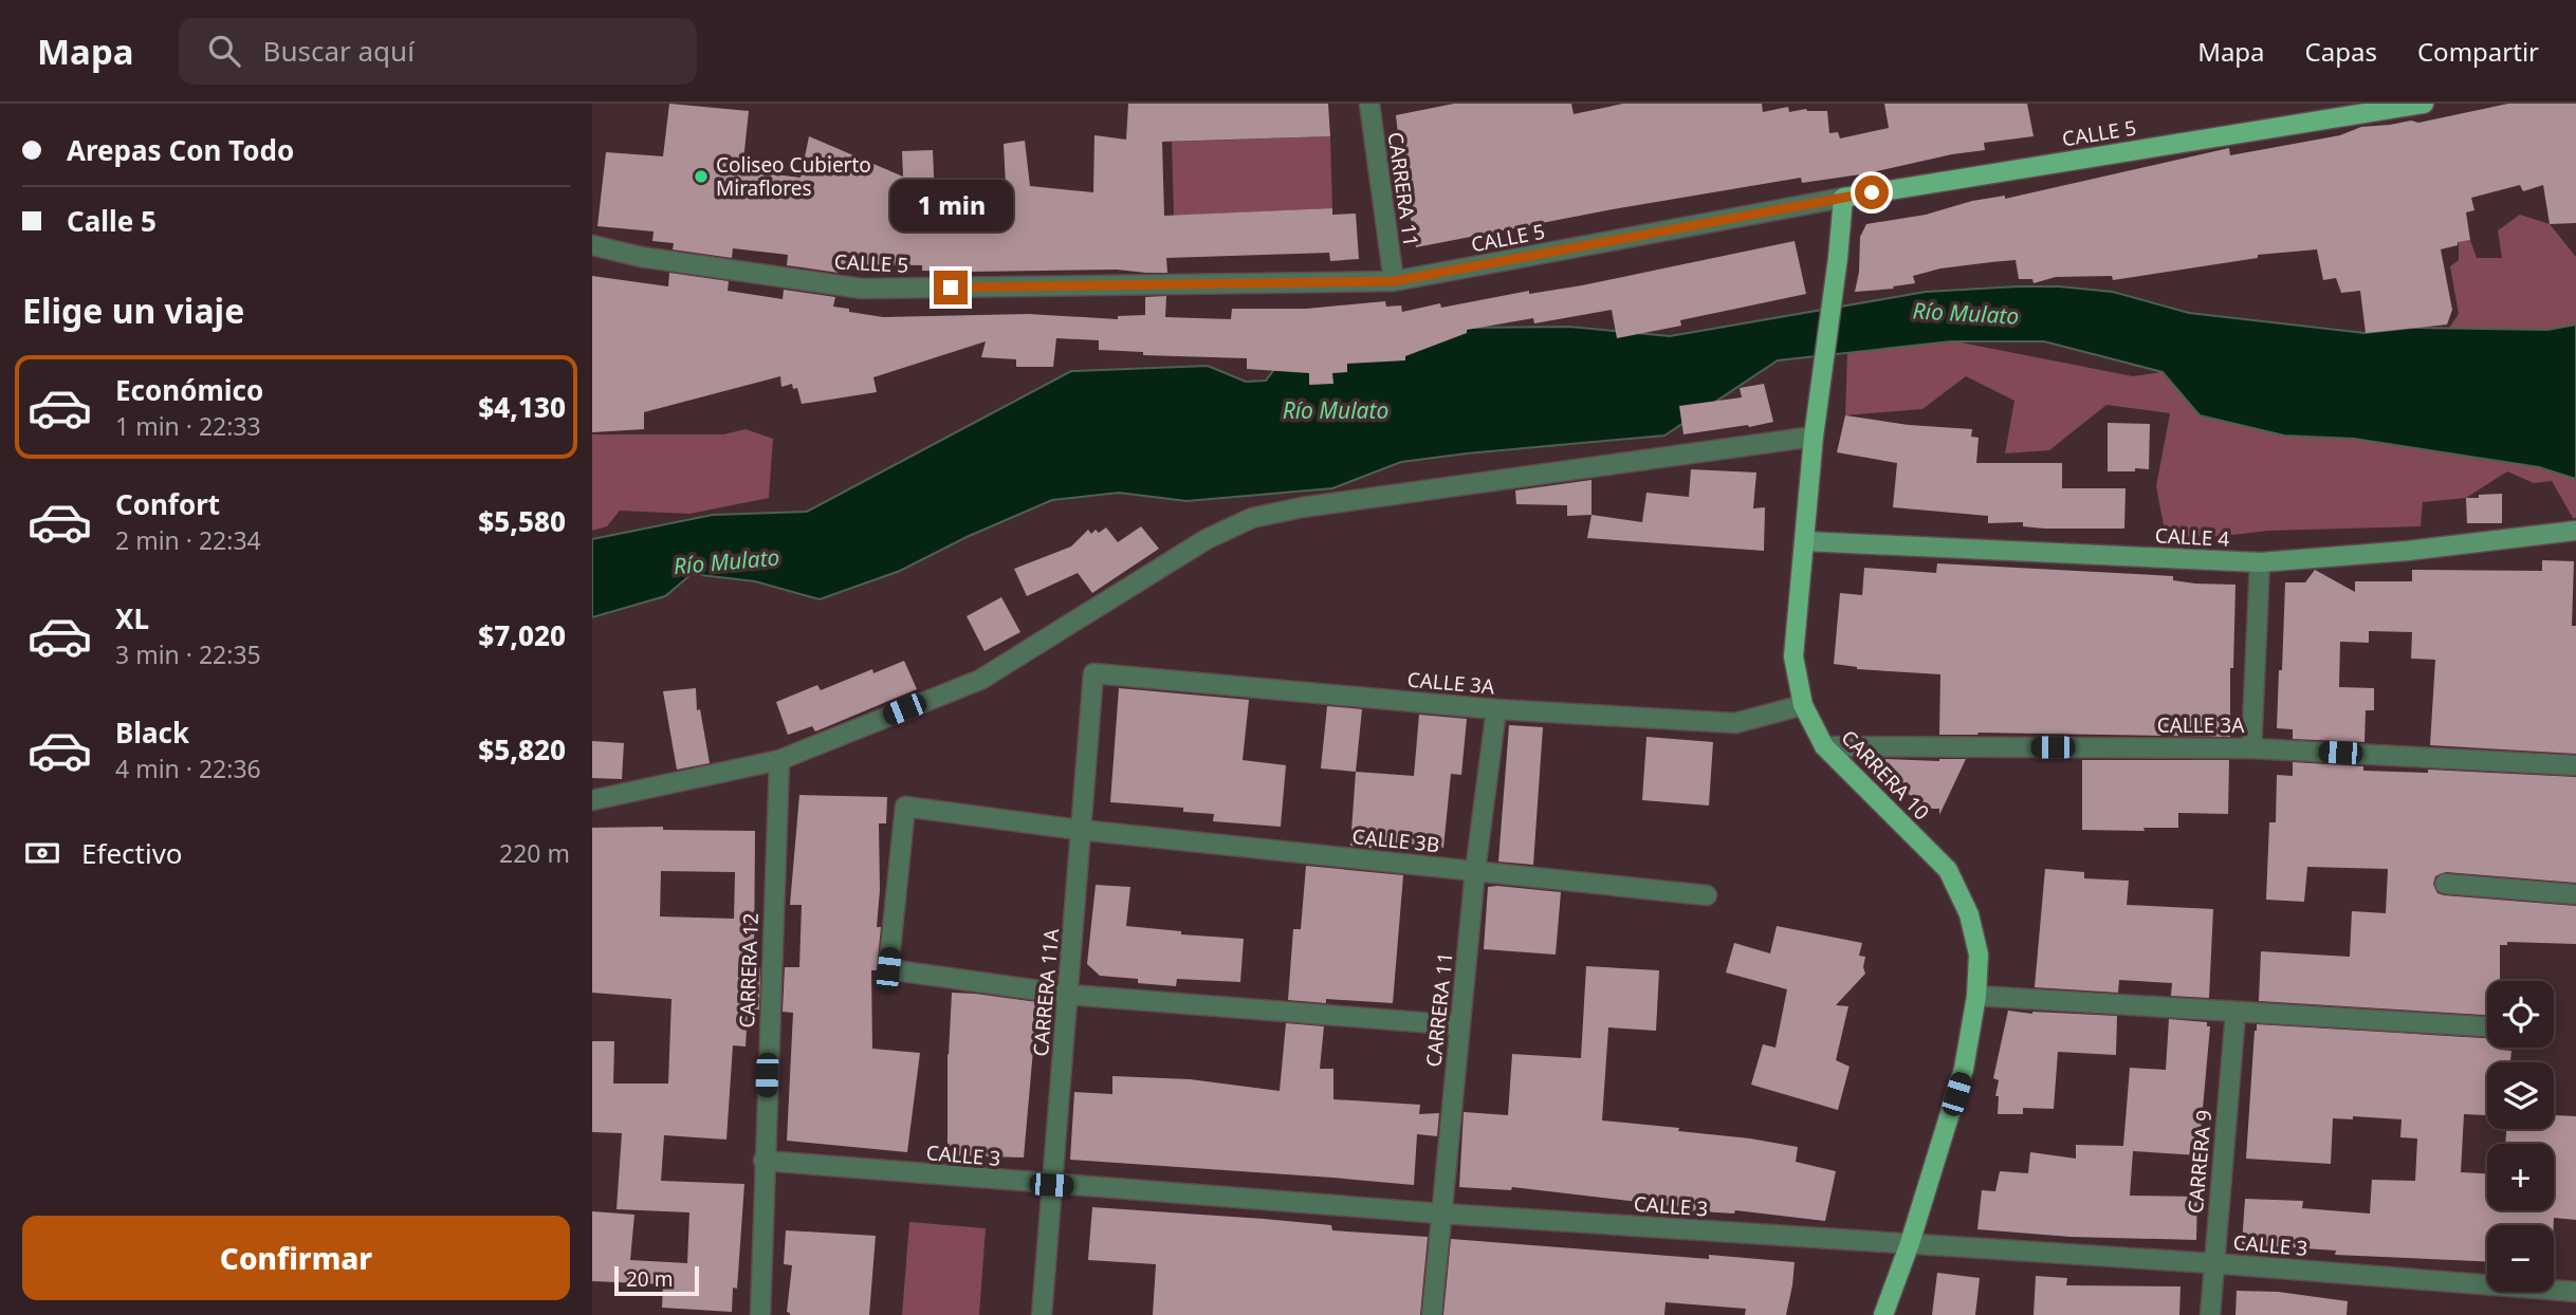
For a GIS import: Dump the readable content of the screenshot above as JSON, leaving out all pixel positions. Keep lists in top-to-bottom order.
{
  "streets": {
    "main road": ["CALLE 5", "CALLE 4", "CARRERA 10"],
    "street": [
      "CARRERA 11",
      "CALLE 3A",
      "CALLE 3B",
      "CARRERA 12",
      "CARRERA 11A",
      "CALLE 3",
      "CARRERA 9"
    ]
  },
  "crossings": [
    ["CALLE 5", "CARRERA 11"],
    ["CALLE 5", "CARRERA 10"],
    ["CARRERA 11", "CALLE 3A"],
    ["CARRERA 11", "CALLE 3B"],
    ["CARRERA 11", "CALLE 3"],
    ["CALLE 4", "CARRERA 10"],
    ["CALLE 3A", "CARRERA 10"],
    ["CALLE 3A", "CARRERA 11A"],
    ["CARRERA 10", "CALLE 3"],
    ["CALLE 3B", "CARRERA 11A"],
    ["CARRERA 12", "CALLE 3"],
    ["CARRERA 11A", "CALLE 3"],
    ["CALLE 3", "CARRERA 9"]
  ],
  "water": ["Río Mulato"],
  "places": ["Coliseo Cubierto Miraflores"],
  "scale_bar": "20 m",
  "page": {
    "header": "Mapa",
    "search": "Buscar aquí",
    "nav": ["Mapa", "Capas", "Compartir"],
    "banner": ["Arepas Con Todo", "Calle 5"],
    "bubble": "1 min",
    "heading": "Elige un viaje",
    "list": [
      {
        "name": "Económico",
        "note": "1 min · 22:33",
        "value": "$4,130"
      },
      {
        "name": "Confort",
        "note": "2 min · 22:34",
        "value": "$5,580"
      },
      {
        "name": "XL",
        "note": "3 min · 22:35",
        "value": "$7,020"
      },
      {
        "name": "Black",
        "note": "4 min · 22:36",
        "value": "$5,820"
      }
    ],
    "pay": ["Efectivo", "220 m"],
    "map_buttons": ["+", "−"],
    "buttons": "Confirmar",
    "scale": "20 m"
  }
}
